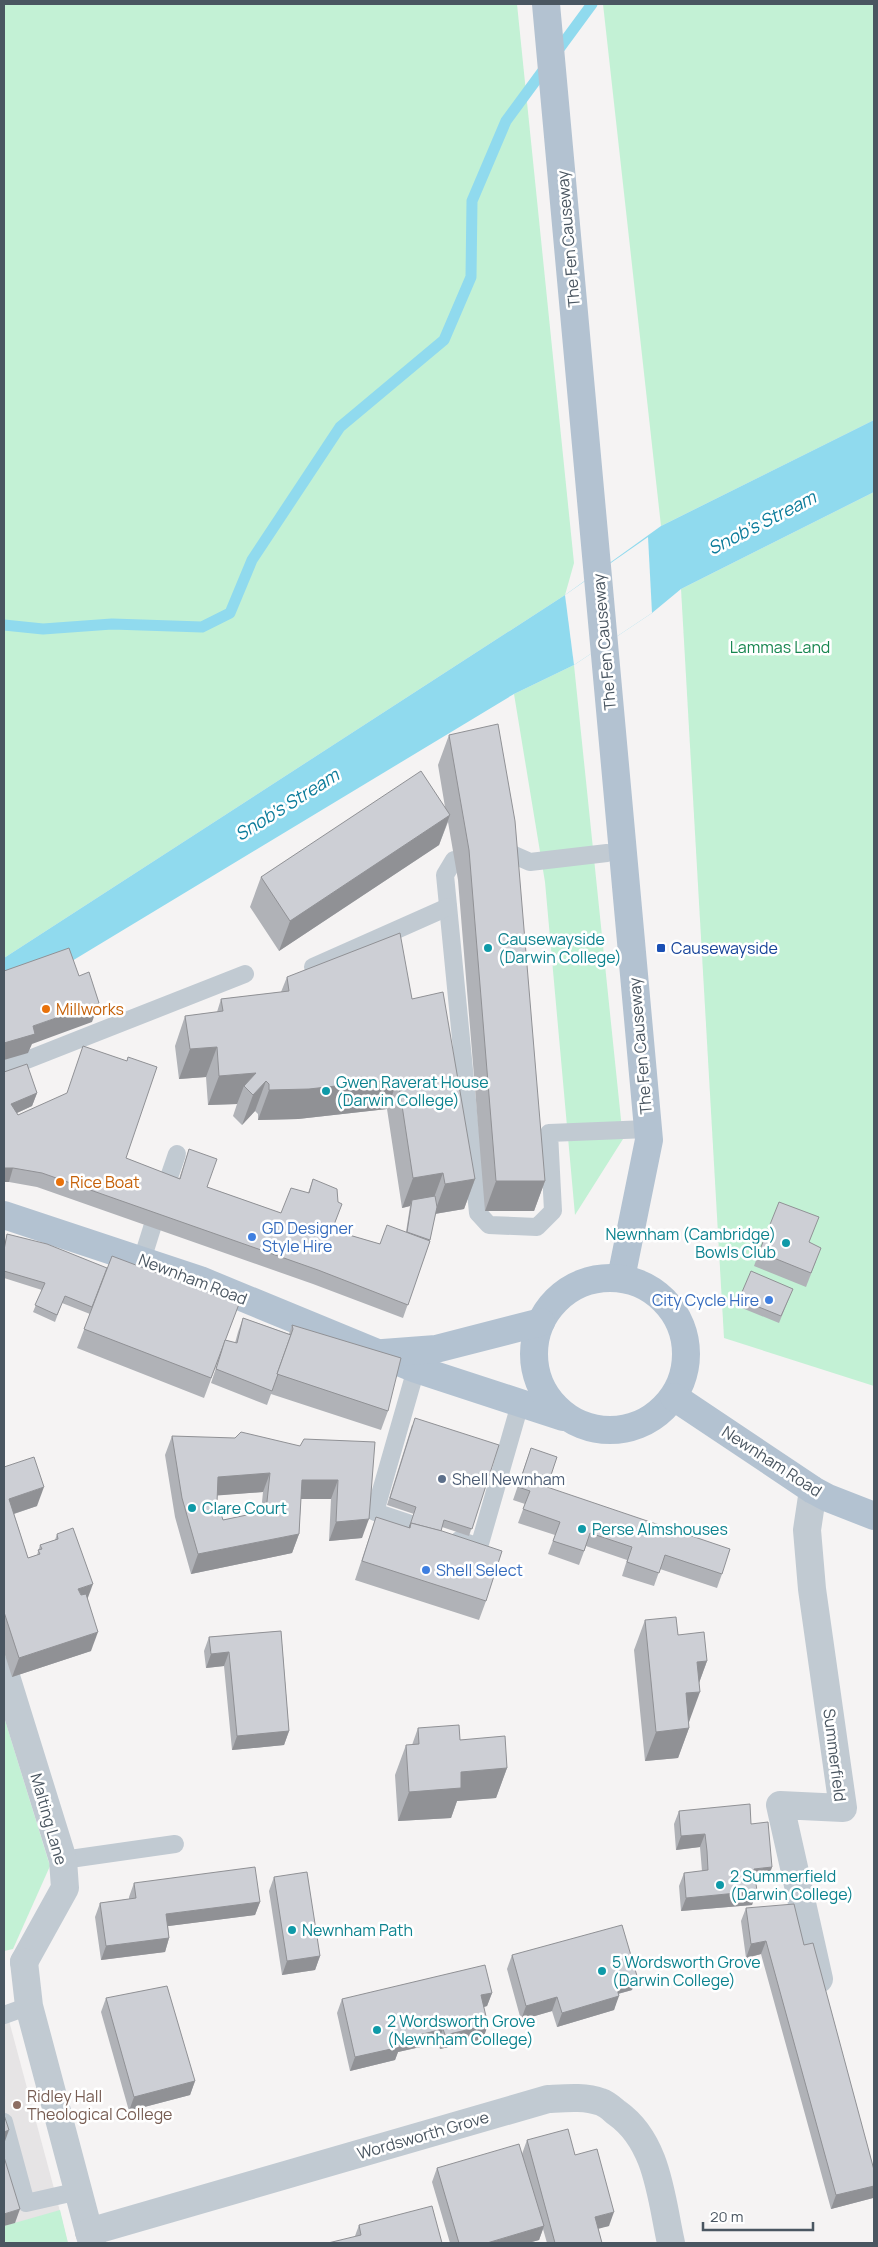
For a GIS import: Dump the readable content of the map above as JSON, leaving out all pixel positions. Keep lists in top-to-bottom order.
{
  "streets": {
    "main road": ["The Fen Causeway", "Newnham Road"],
    "street": ["Summerfield", "Malting Lane", "Wordsworth Grove"]
  },
  "crossings": [
    ["The Fen Causeway", "Newnham Road"],
    ["Newnham Road", "Summerfield"]
  ],
  "water": ["Snob's Stream"],
  "parks": ["Lammas Land"],
  "places": {
    "other": [
      "Causewayside (Darwin College)",
      "Millworks",
      "Gwen Raverat House (Darwin College)",
      "Rice Boat",
      "GD Designer Style Hire",
      "Newnham (Cambridge) Bowls Club",
      "City Cycle Hire",
      "Shell Newnham",
      "Clare Court",
      "Perse Almshouses",
      "Shell Select",
      "2 Summerfield (Darwin College)",
      "Newnham Path",
      "5 Wordsworth Grove (Darwin College)",
      "2 Wordsworth Grove (Newnham College)",
      "Ridley Hall Theological College"
    ],
    "transit": ["Causewayside"]
  },
  "scale_bar": "20 m"
}
